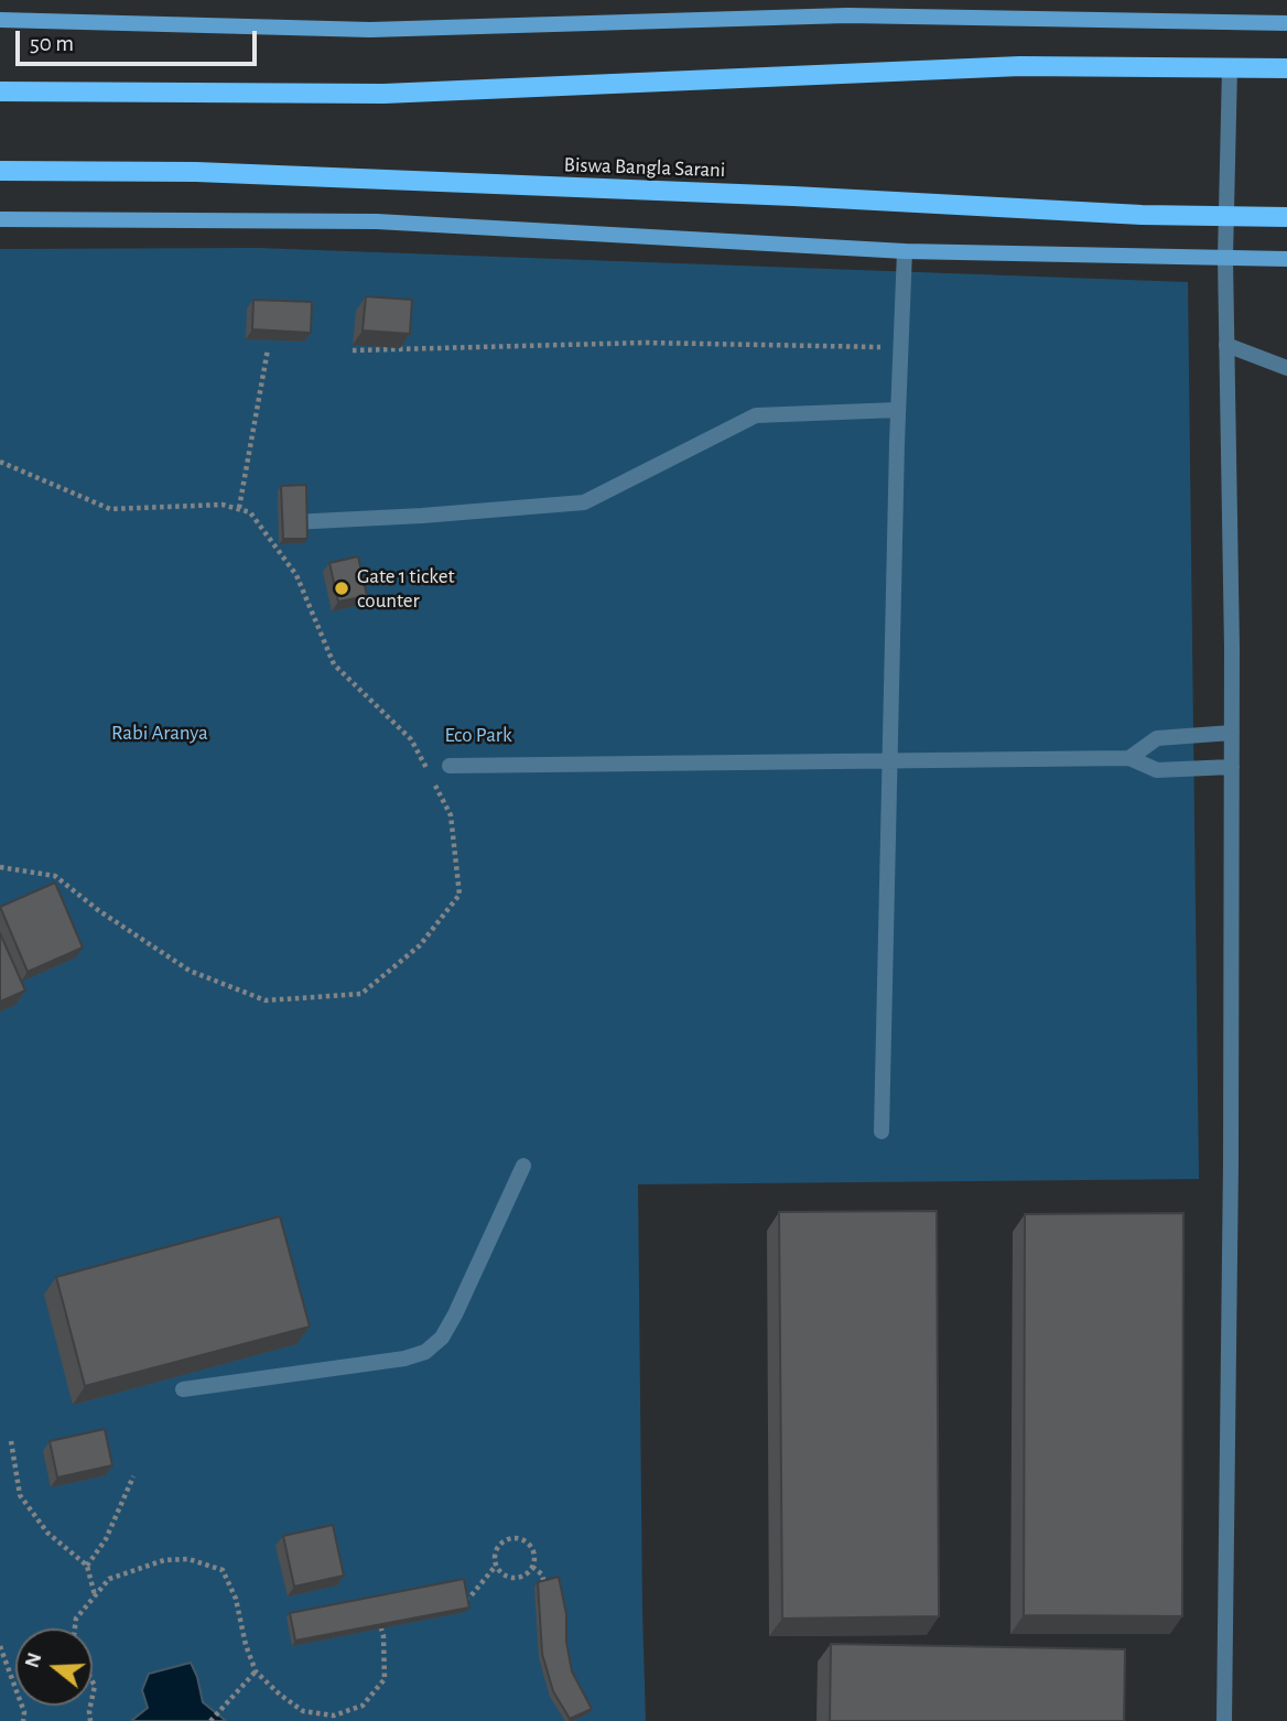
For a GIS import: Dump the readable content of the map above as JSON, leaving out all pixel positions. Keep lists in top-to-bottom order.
{
  "streets": {
    "main road": ["Biswa Bangla Sarani"]
  },
  "parks": ["Rabi Aranya", "Eco Park"],
  "places": ["Gate 1 ticket counter"],
  "scale_bar": "50 m",
  "north": "left"
}
